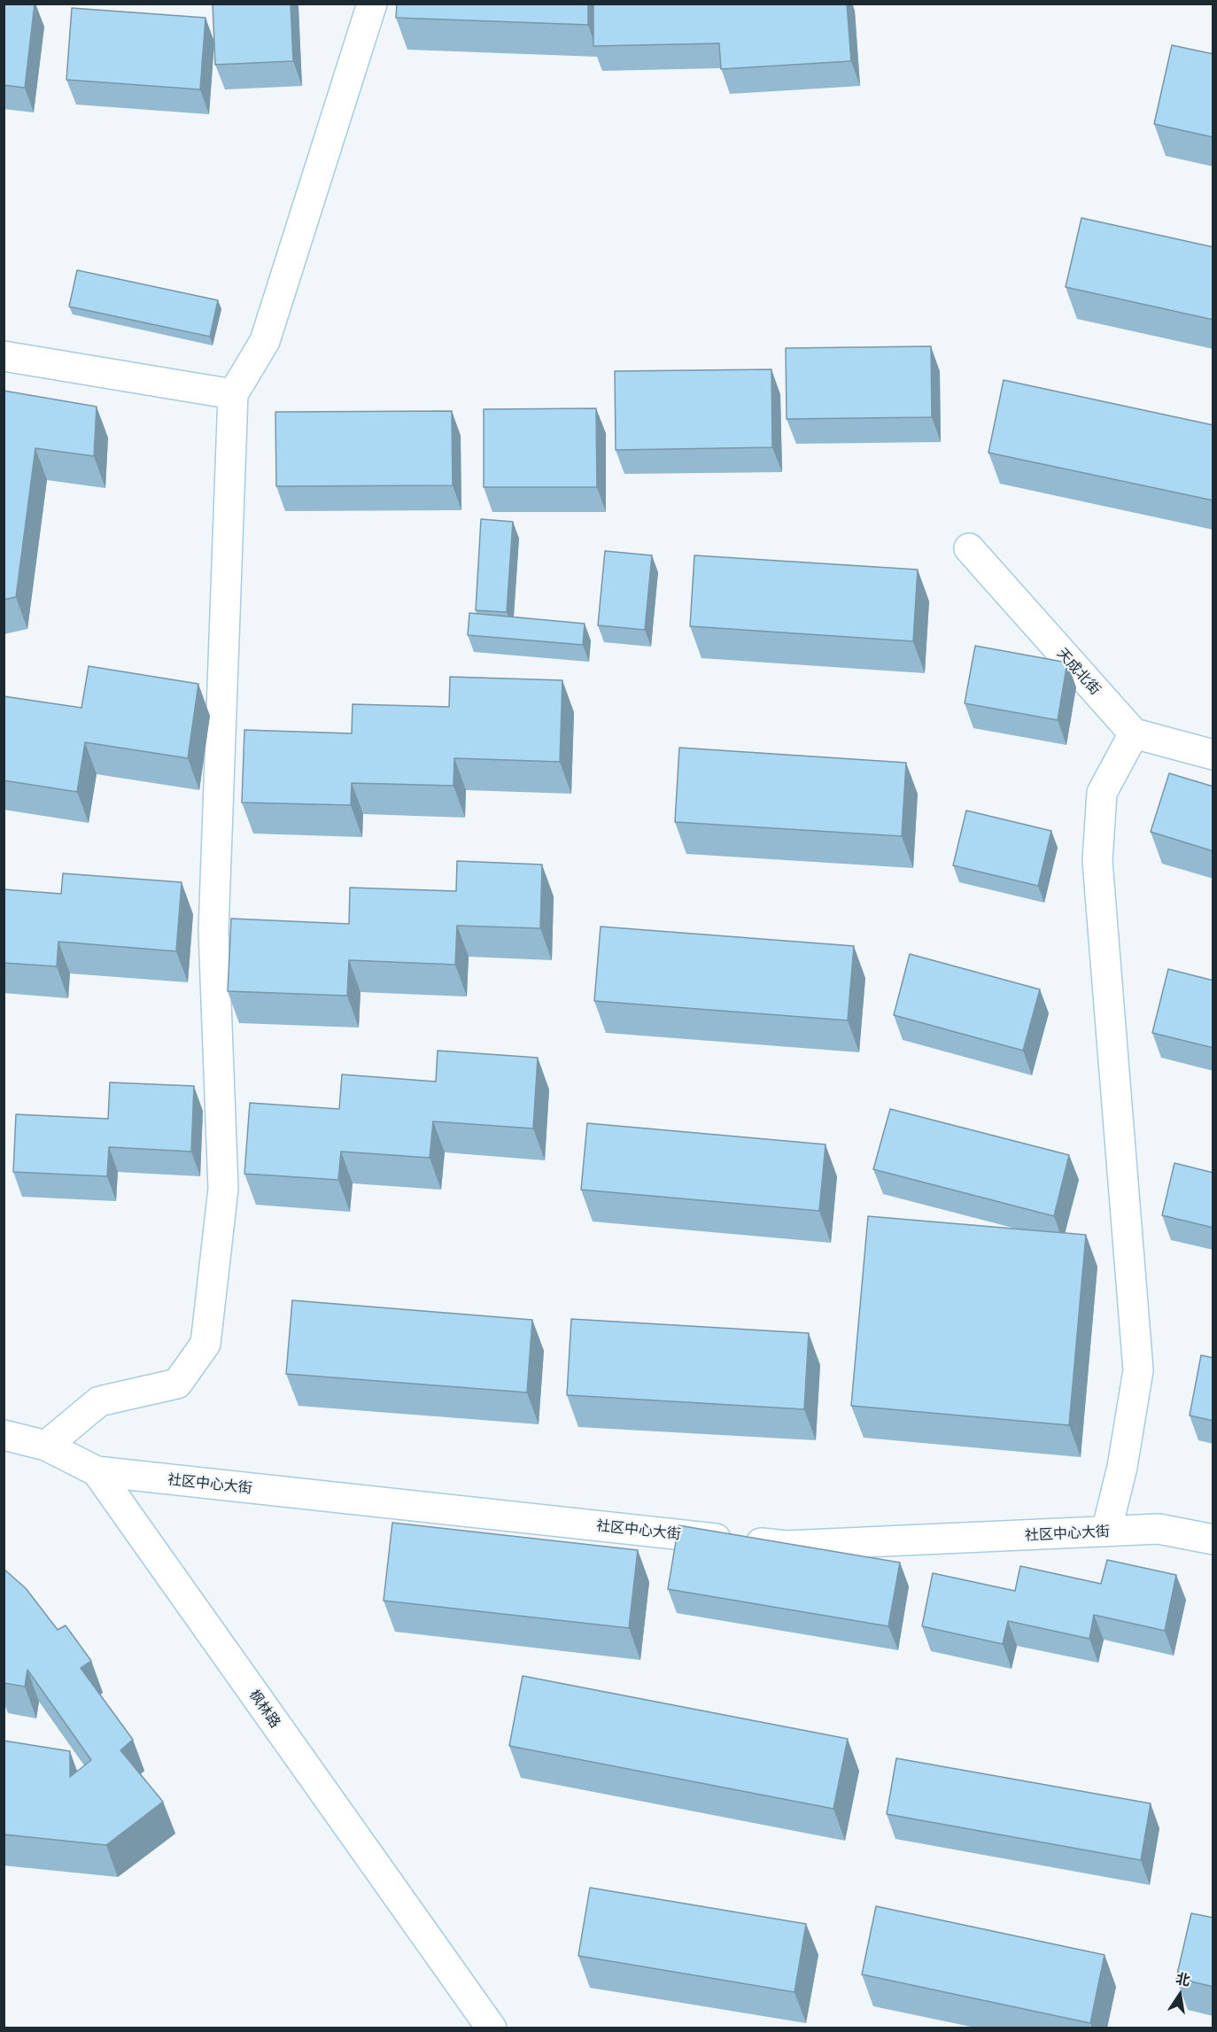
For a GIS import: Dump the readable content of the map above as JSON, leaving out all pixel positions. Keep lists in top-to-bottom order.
{
  "streets": {
    "street": ["天成北街", "社区中心大街", "枫林路"]
  },
  "crossings": [
    ["社区中心大街", "枫林路"]
  ],
  "north": "top"
}
